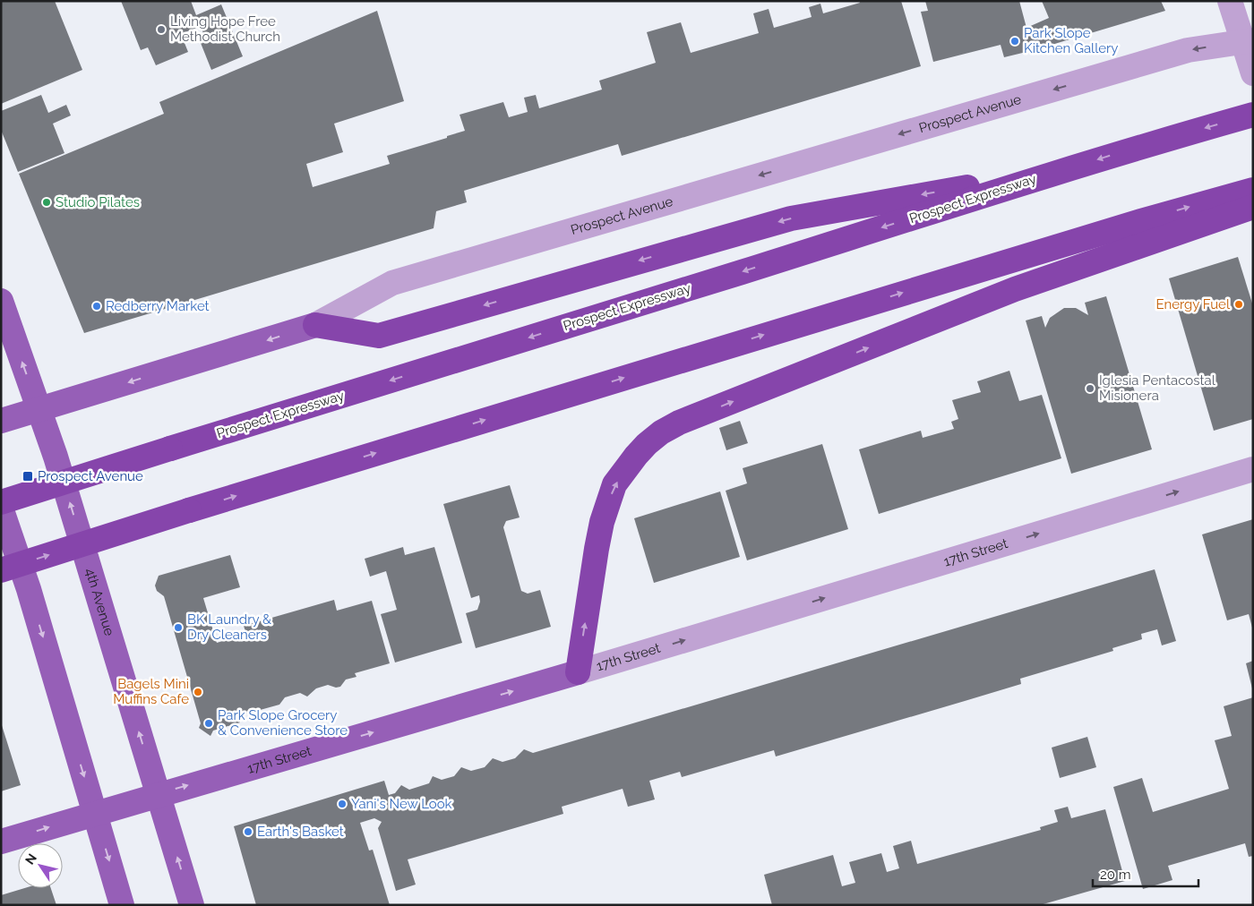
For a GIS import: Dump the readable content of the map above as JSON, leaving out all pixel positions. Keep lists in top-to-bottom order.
{
  "streets": {
    "highway": ["Prospect Expressway"],
    "main road": ["Prospect Avenue", "17th Street", "4th Avenue"]
  },
  "crossings": [
    ["Prospect Avenue", "4th Avenue"],
    ["17th Street", "4th Avenue"]
  ],
  "one_way": ["Prospect Avenue", "17th Street"],
  "places": {
    "other": [
      "Living Hope Free Methodist Church",
      "Park Slope Kitchen Gallery",
      "Studio Pilates",
      "Energy Fuel",
      "Redberry Market",
      "Iglesia Pentacostal Misionera",
      "BK Laundry & Dry Cleaners",
      "Bagels Mini Muffins Cafe",
      "Park Slope Grocery & Convenience Store",
      "Yani's New Look",
      "Earth's Basket"
    ],
    "transit": ["Prospect Avenue"]
  },
  "scale_bar": "20 m",
  "north": "top left"
}
